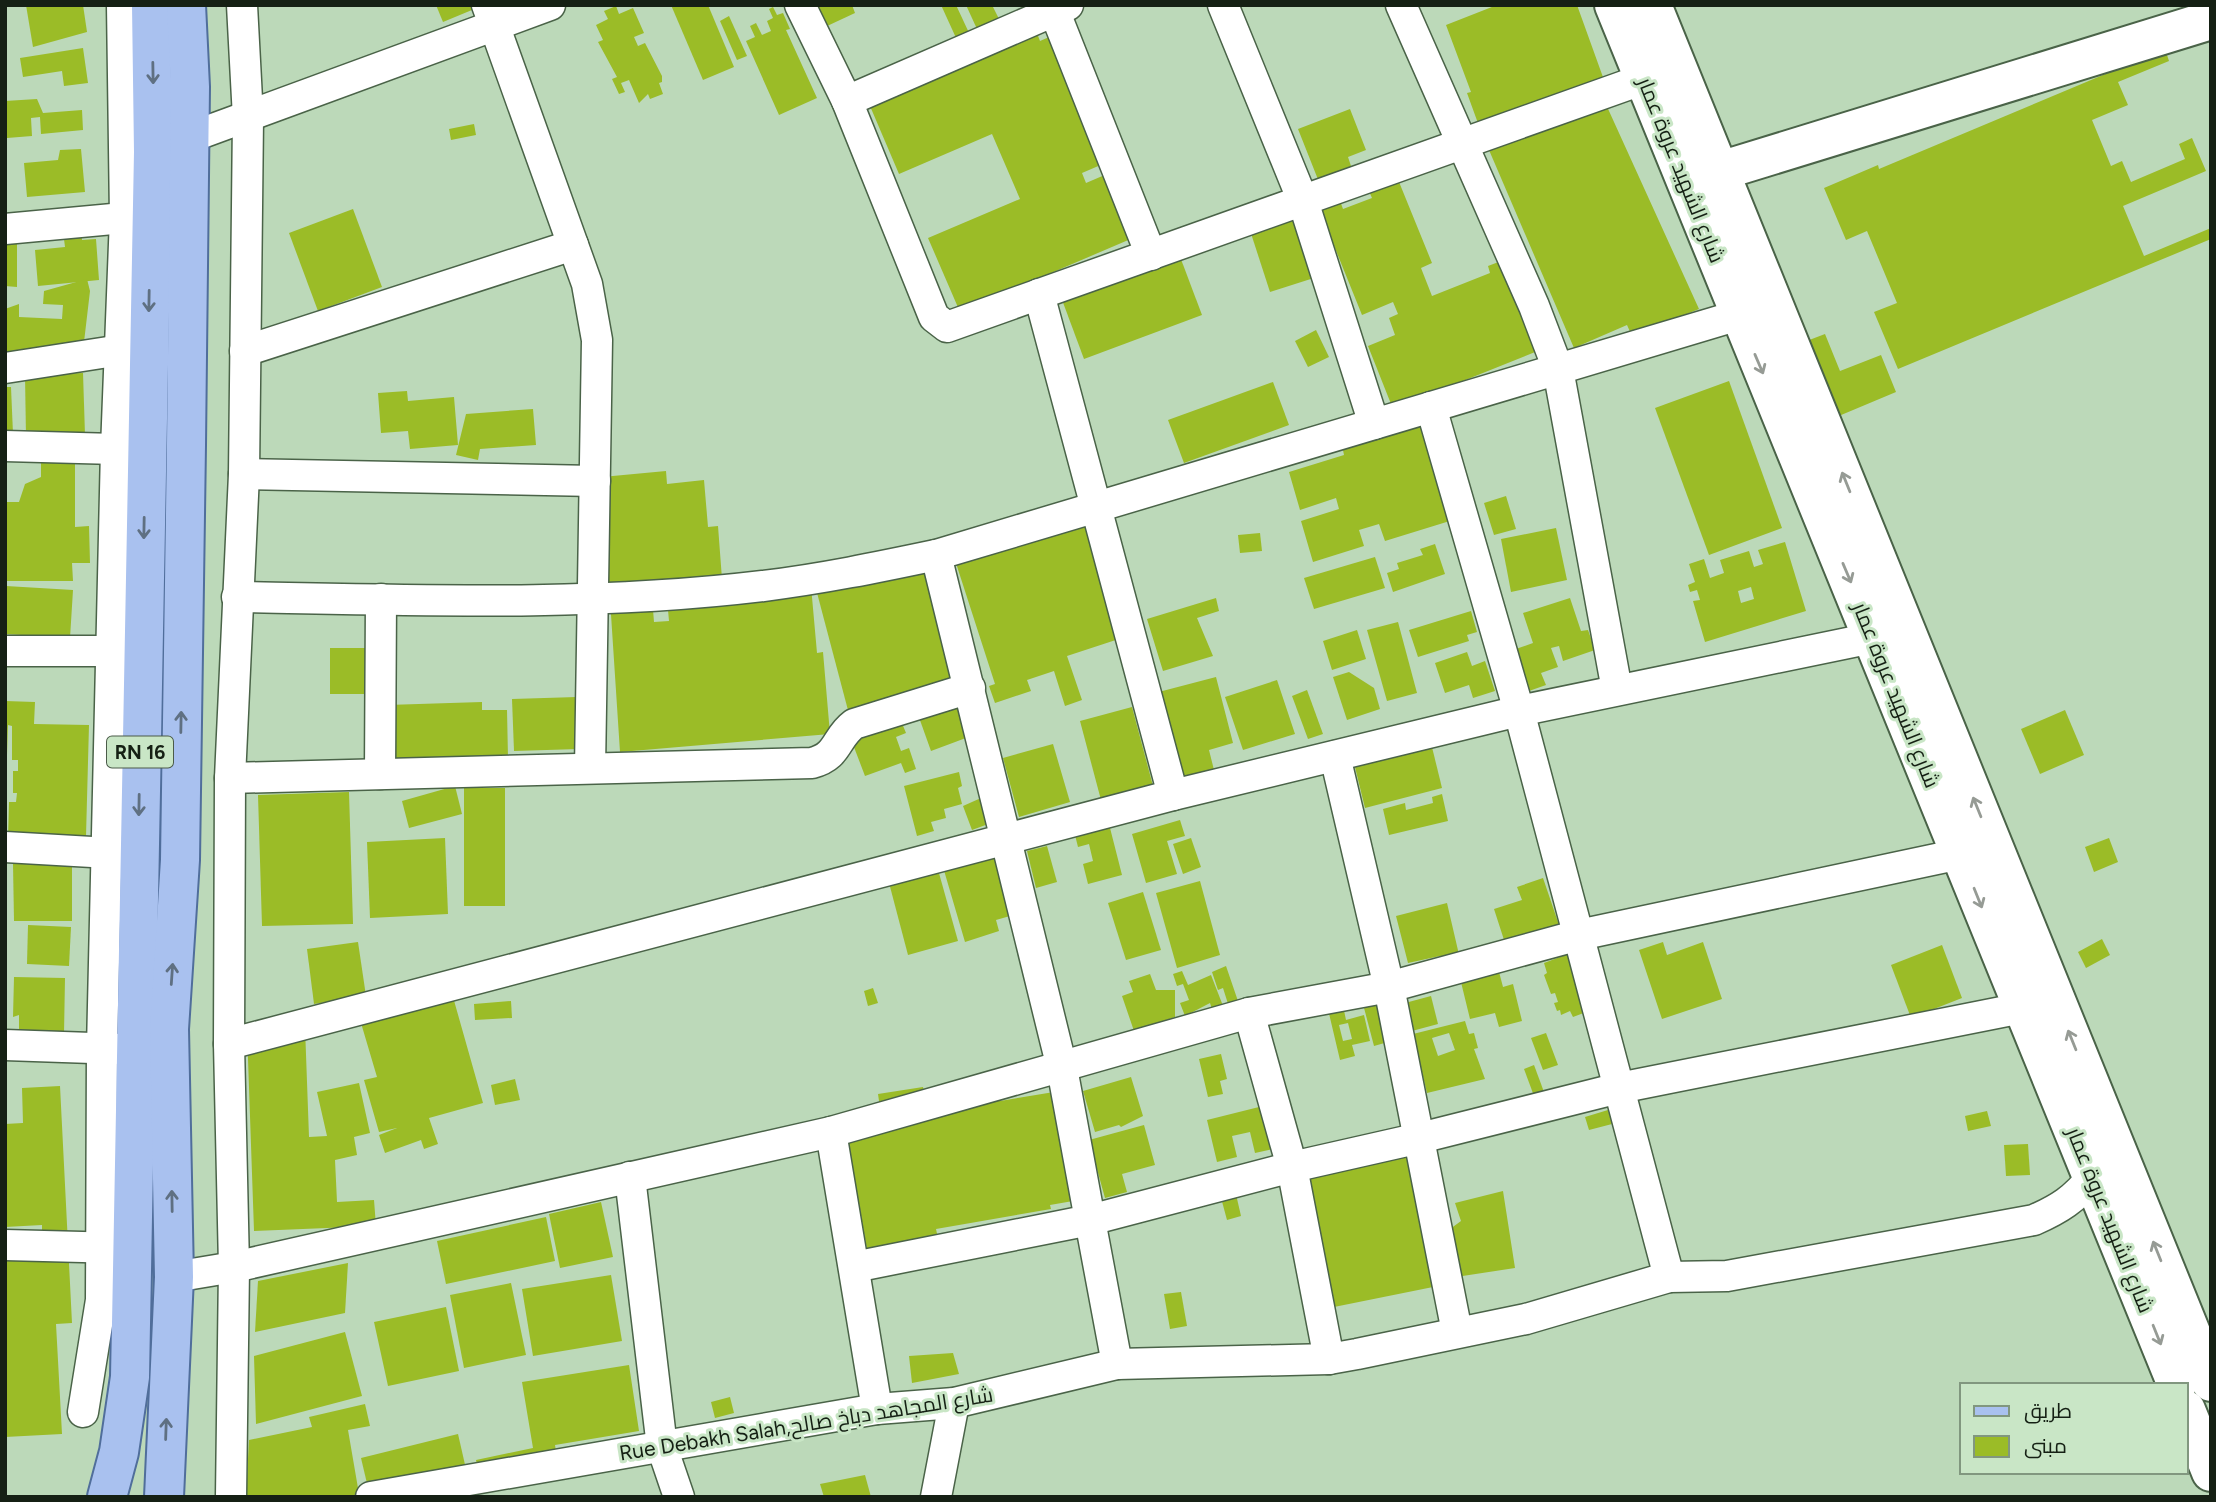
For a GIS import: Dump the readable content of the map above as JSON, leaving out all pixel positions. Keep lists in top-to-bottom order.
{
  "streets": {
    "main road": ["RN 16"],
    "street": ["شارع الشهيد عروة عمار", "Rue Debakh Salah,شارع المجاهد دباخ صالح"]
  },
  "crossings": [
    ["شارع الشهيد عروة عمار", "Rue Debakh Salah,شارع المجاهد دباخ صالح"]
  ],
  "legend": ["طريق", "مبنى"]
}
